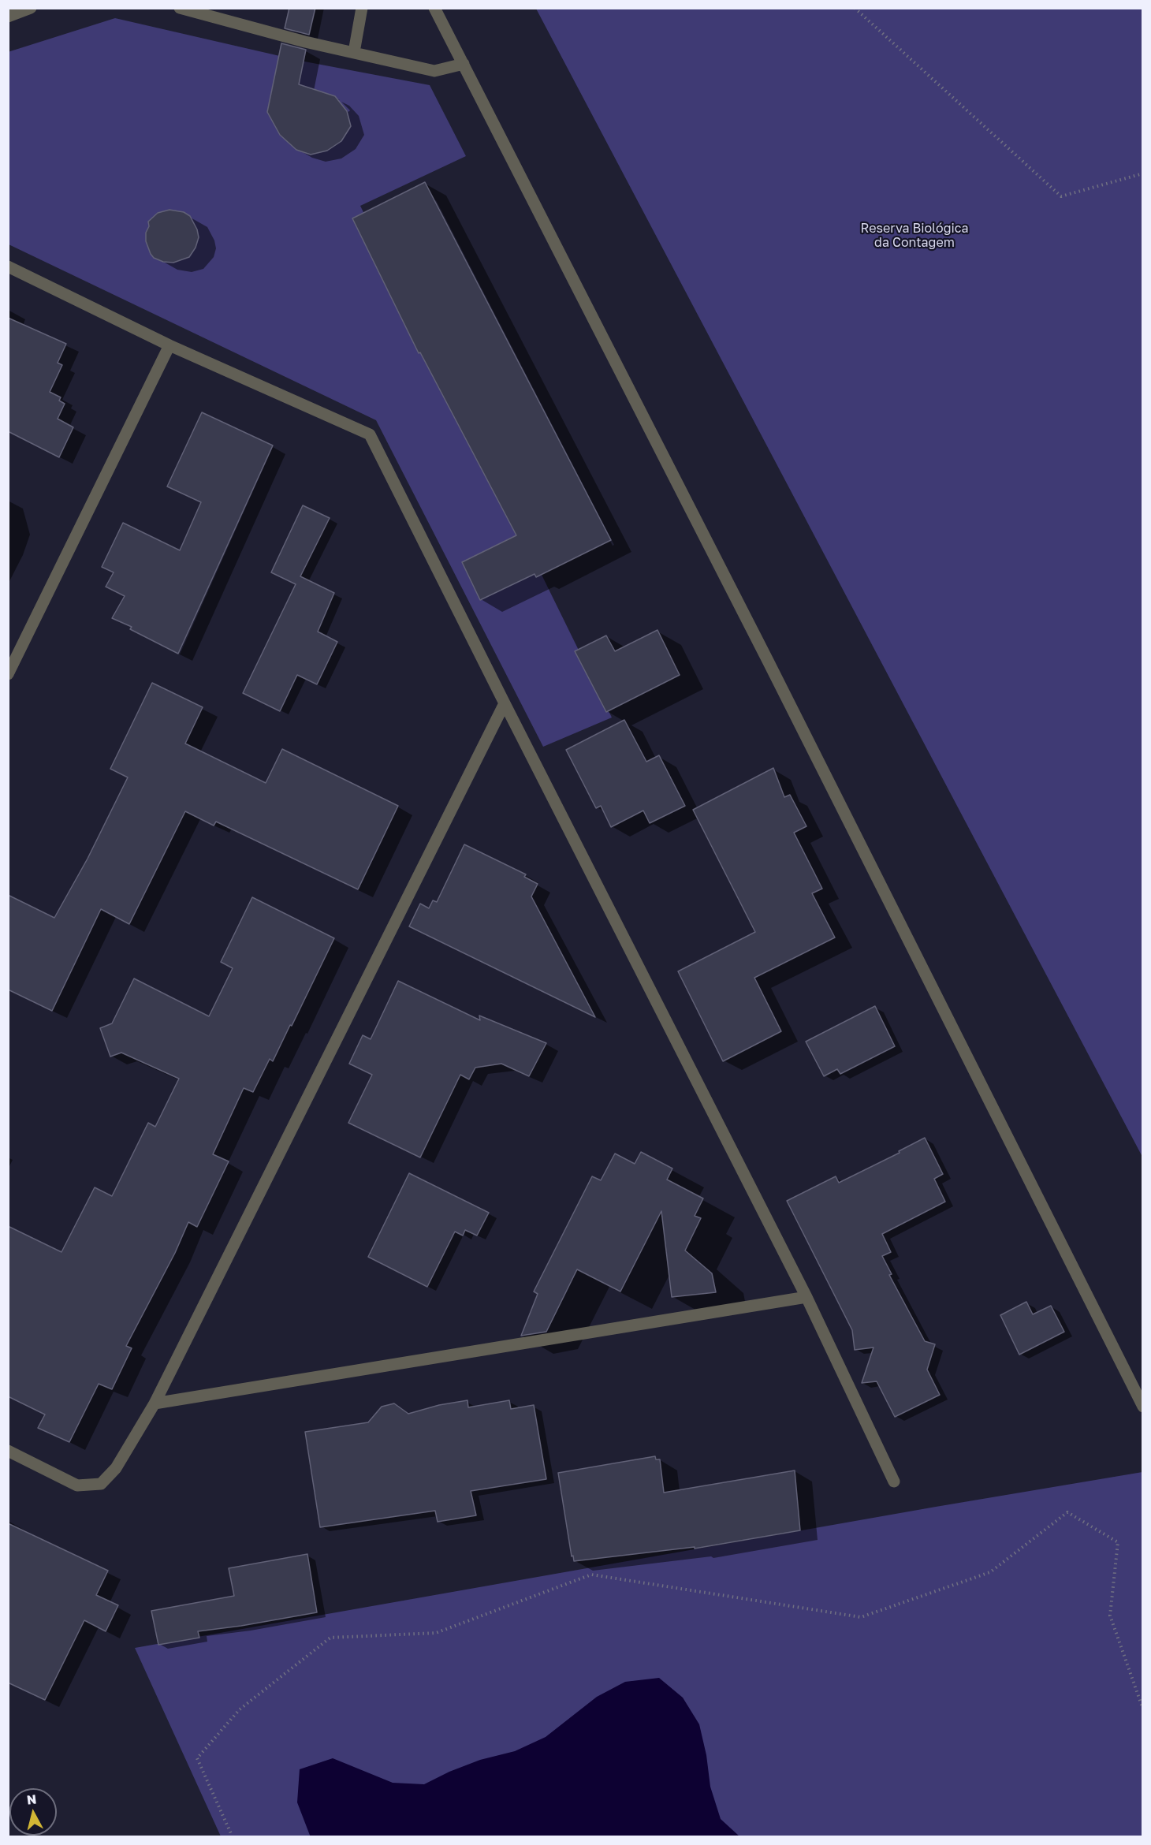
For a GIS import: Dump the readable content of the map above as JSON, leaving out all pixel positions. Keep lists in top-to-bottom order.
{
  "parks": ["Reserva Biológica da Contagem"],
  "north": "top"
}
